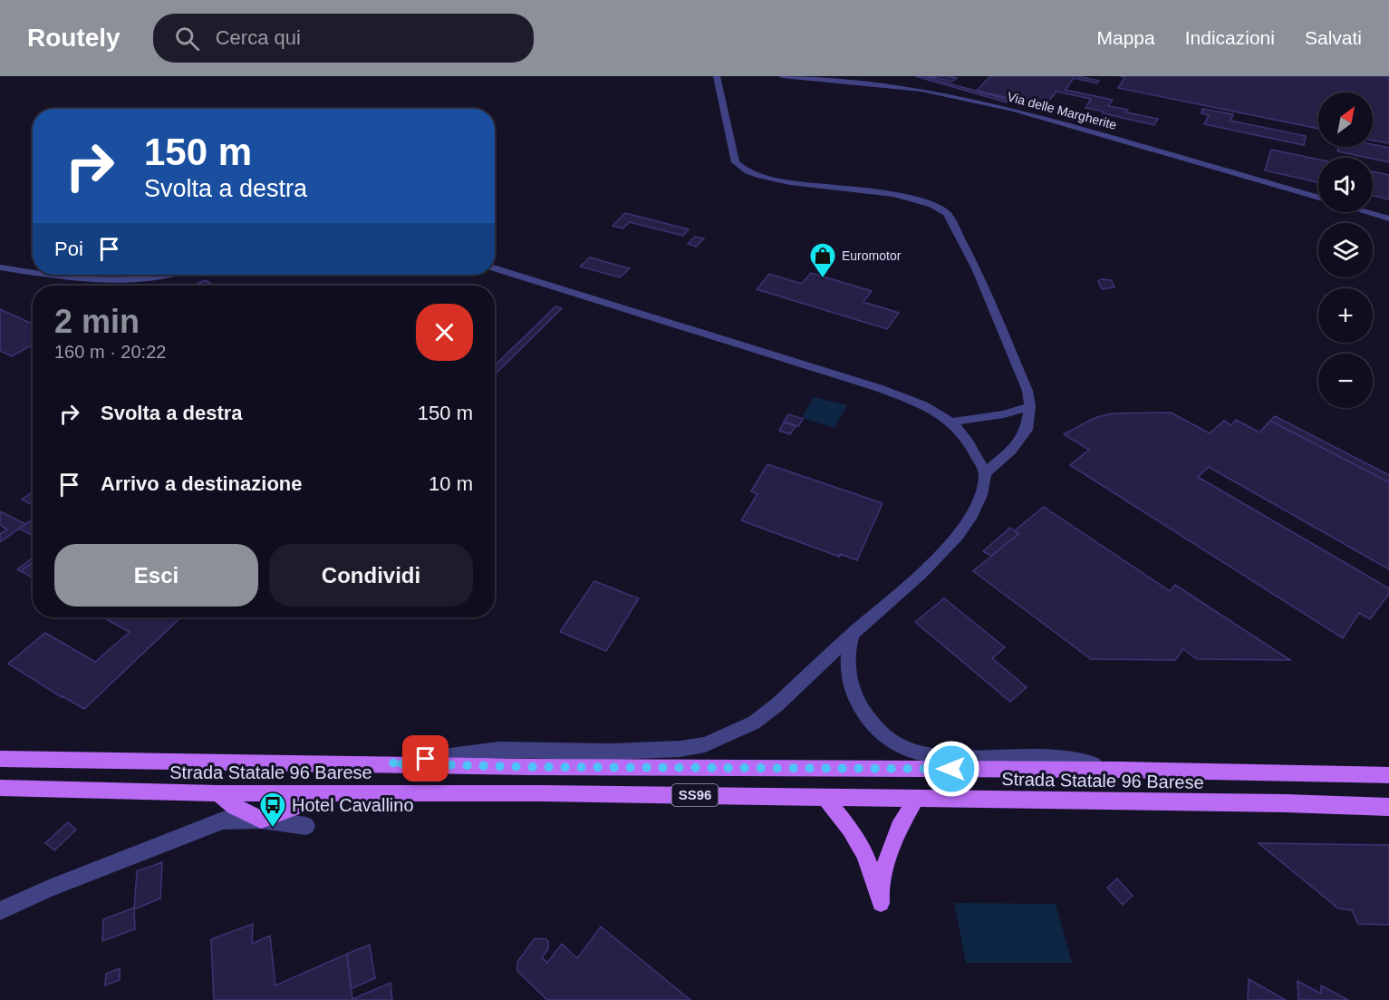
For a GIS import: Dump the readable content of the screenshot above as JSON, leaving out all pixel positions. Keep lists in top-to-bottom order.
{
  "streets": {
    "main road": ["Strada Statale 96 Barese", "SS96"],
    "street": ["Via delle Margherite"]
  },
  "places": {
    "shop": ["Euromotor"],
    "bus stop": ["Hotel Cavallino"]
  },
  "north": "top right",
  "page": {
    "header": "Routely",
    "search": "Cerca qui",
    "nav": ["Mappa", "Indicazioni", "Salvati"],
    "map_buttons": ["+", "−"],
    "turn": ["150 m", "Svolta a destra"],
    "then": "Poi",
    "heading": ["2 min", "160 m · 20:22"],
    "list": [
      {
        "name": "Svolta a destra",
        "value": "150 m"
      },
      {
        "name": "Arrivo a destinazione",
        "value": "10 m"
      }
    ],
    "buttons": ["Esci", "Condividi"]
  }
}
